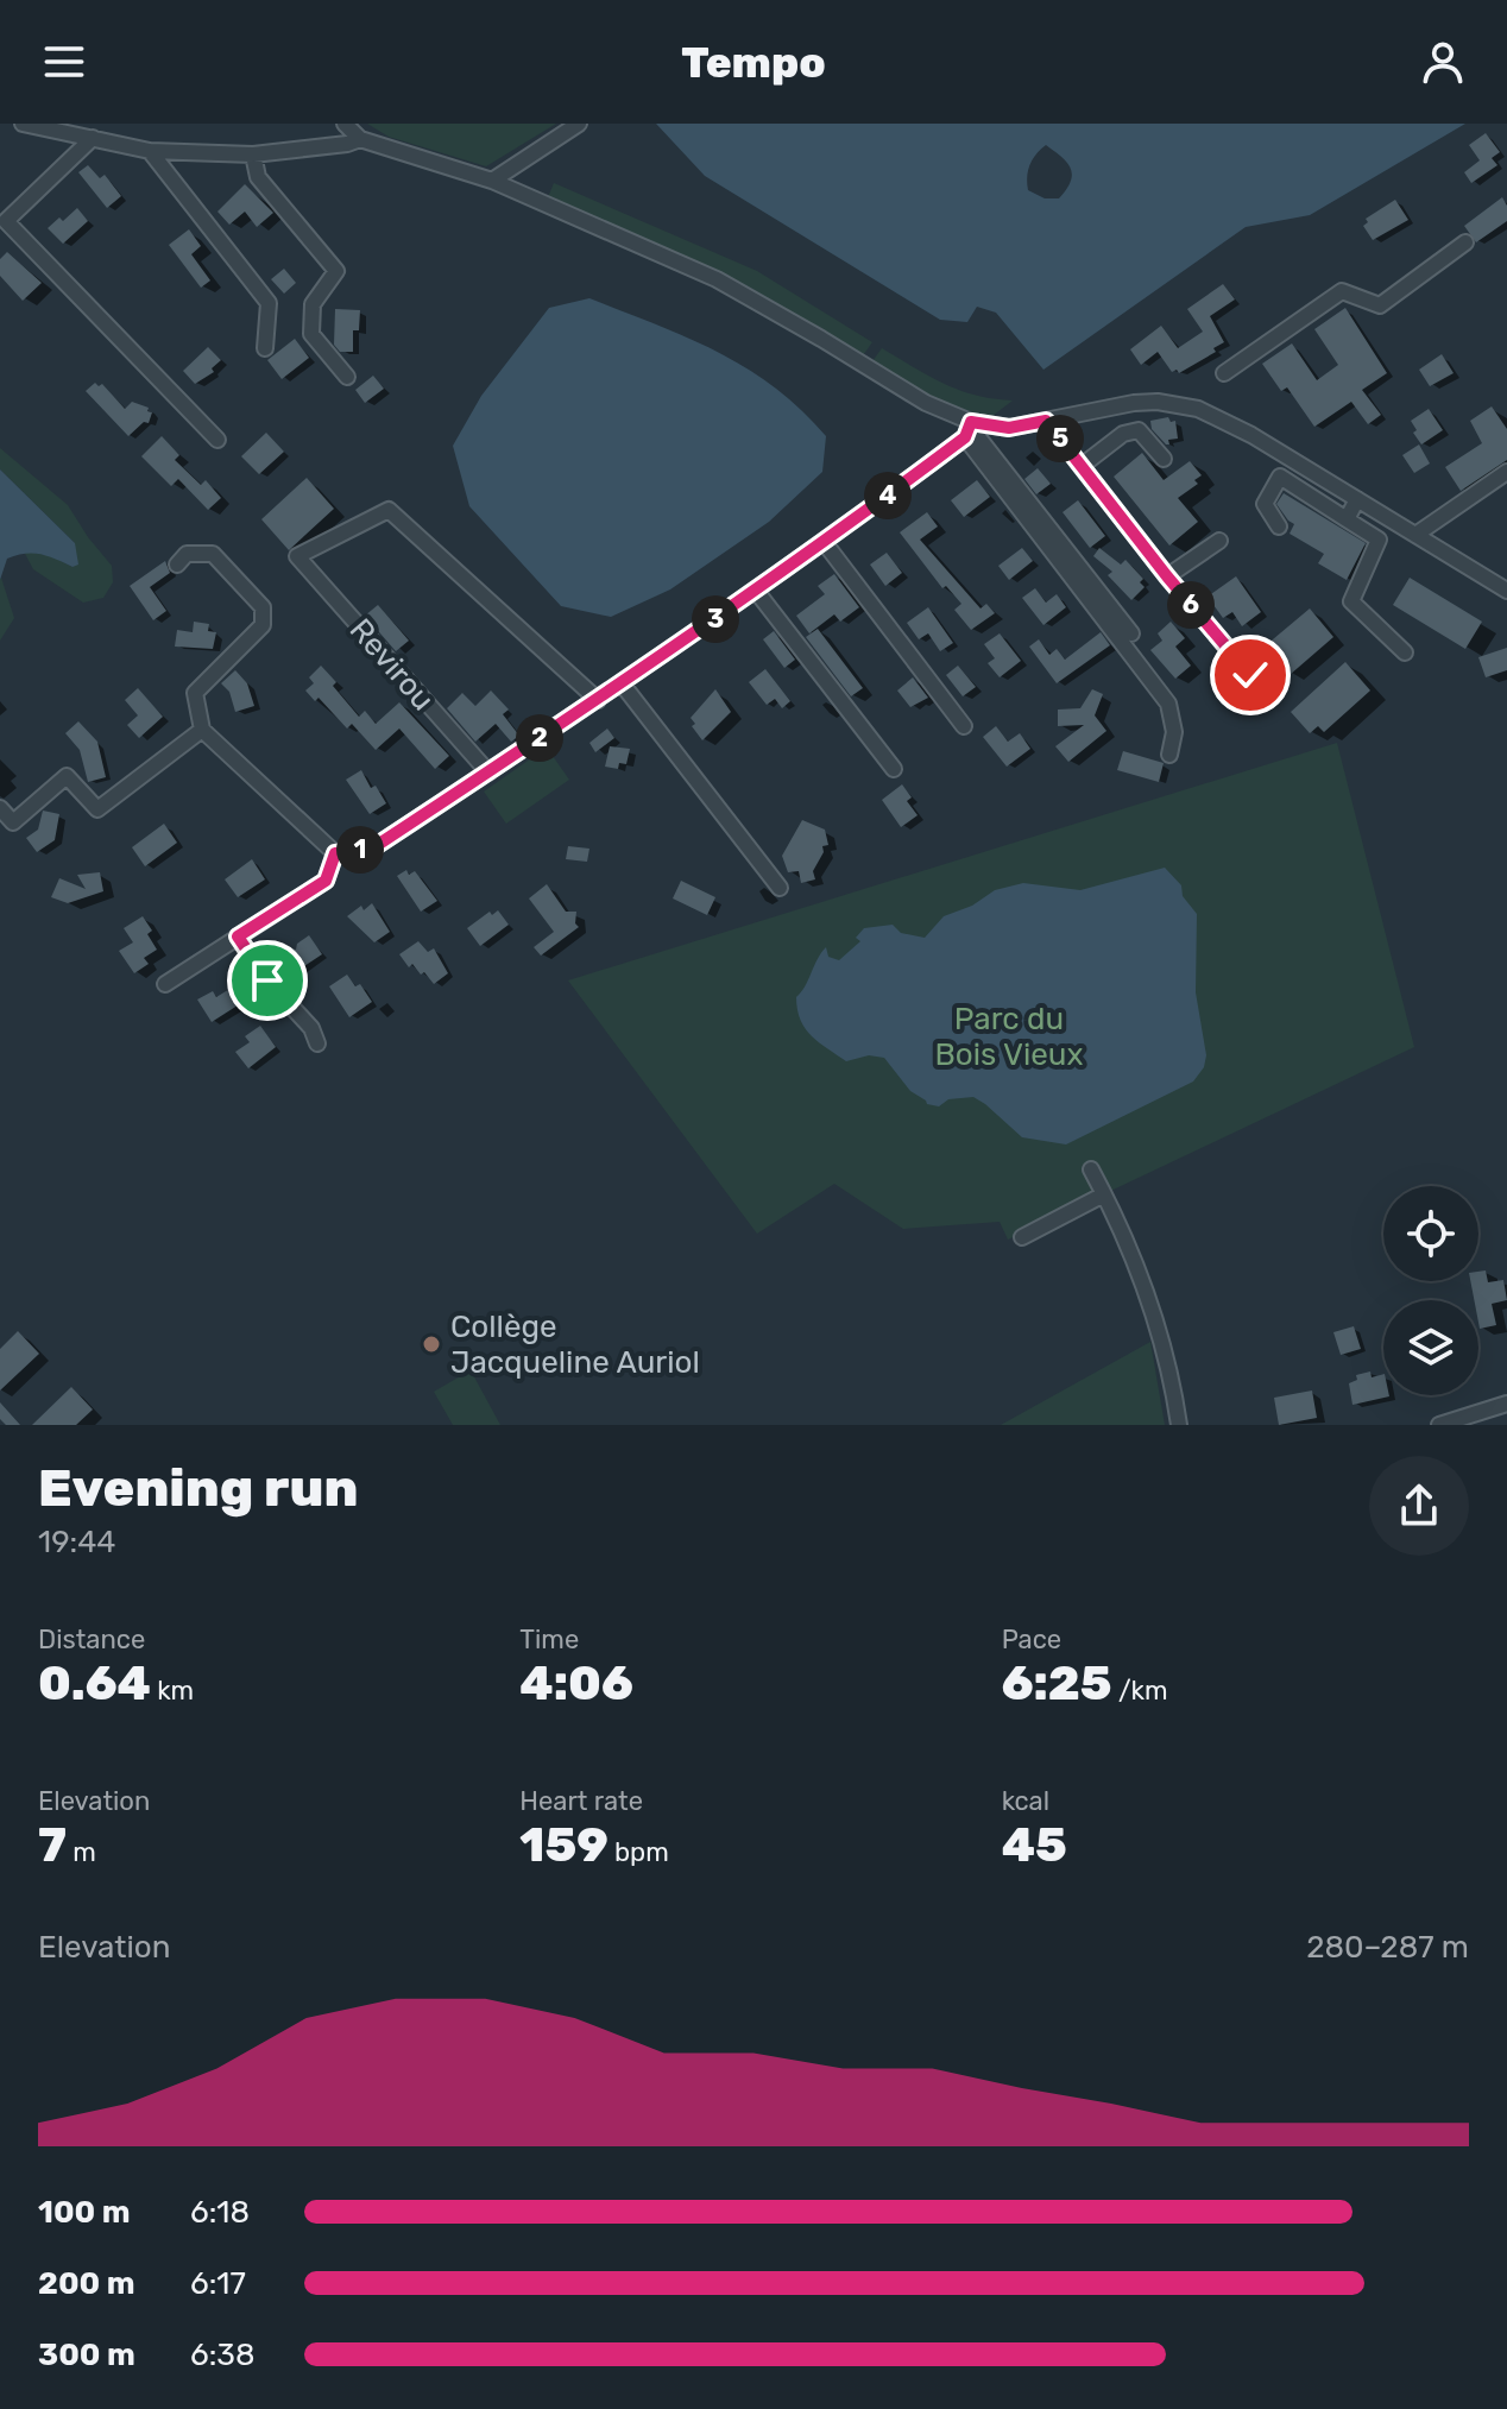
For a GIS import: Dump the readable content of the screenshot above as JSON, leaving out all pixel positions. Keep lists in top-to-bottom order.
{
  "streets": {
    "street": ["Revirou"]
  },
  "parks": ["Parc du Bois Vieux"],
  "places": ["Collège Jacqueline Auriol"],
  "page": {
    "header": "Tempo",
    "pins": [
      "5",
      "4",
      "6",
      "3",
      "2",
      "1"
    ],
    "heading": ["Evening run", "19:44"],
    "stats": [
      ["Distance", "0.64 km"],
      ["Time", "4:06"],
      ["Pace", "6:25 /km"],
      ["Elevation", "7 m"],
      ["Heart rate", "159 bpm"],
      ["kcal", "45"]
    ],
    "chart": ["Elevation", "280–287 m"],
    "list": [
      {
        "name": "100 m",
        "note": "6:18"
      },
      {
        "name": "200 m",
        "note": "6:17"
      },
      {
        "name": "300 m",
        "note": "6:38"
      }
    ]
  }
}
